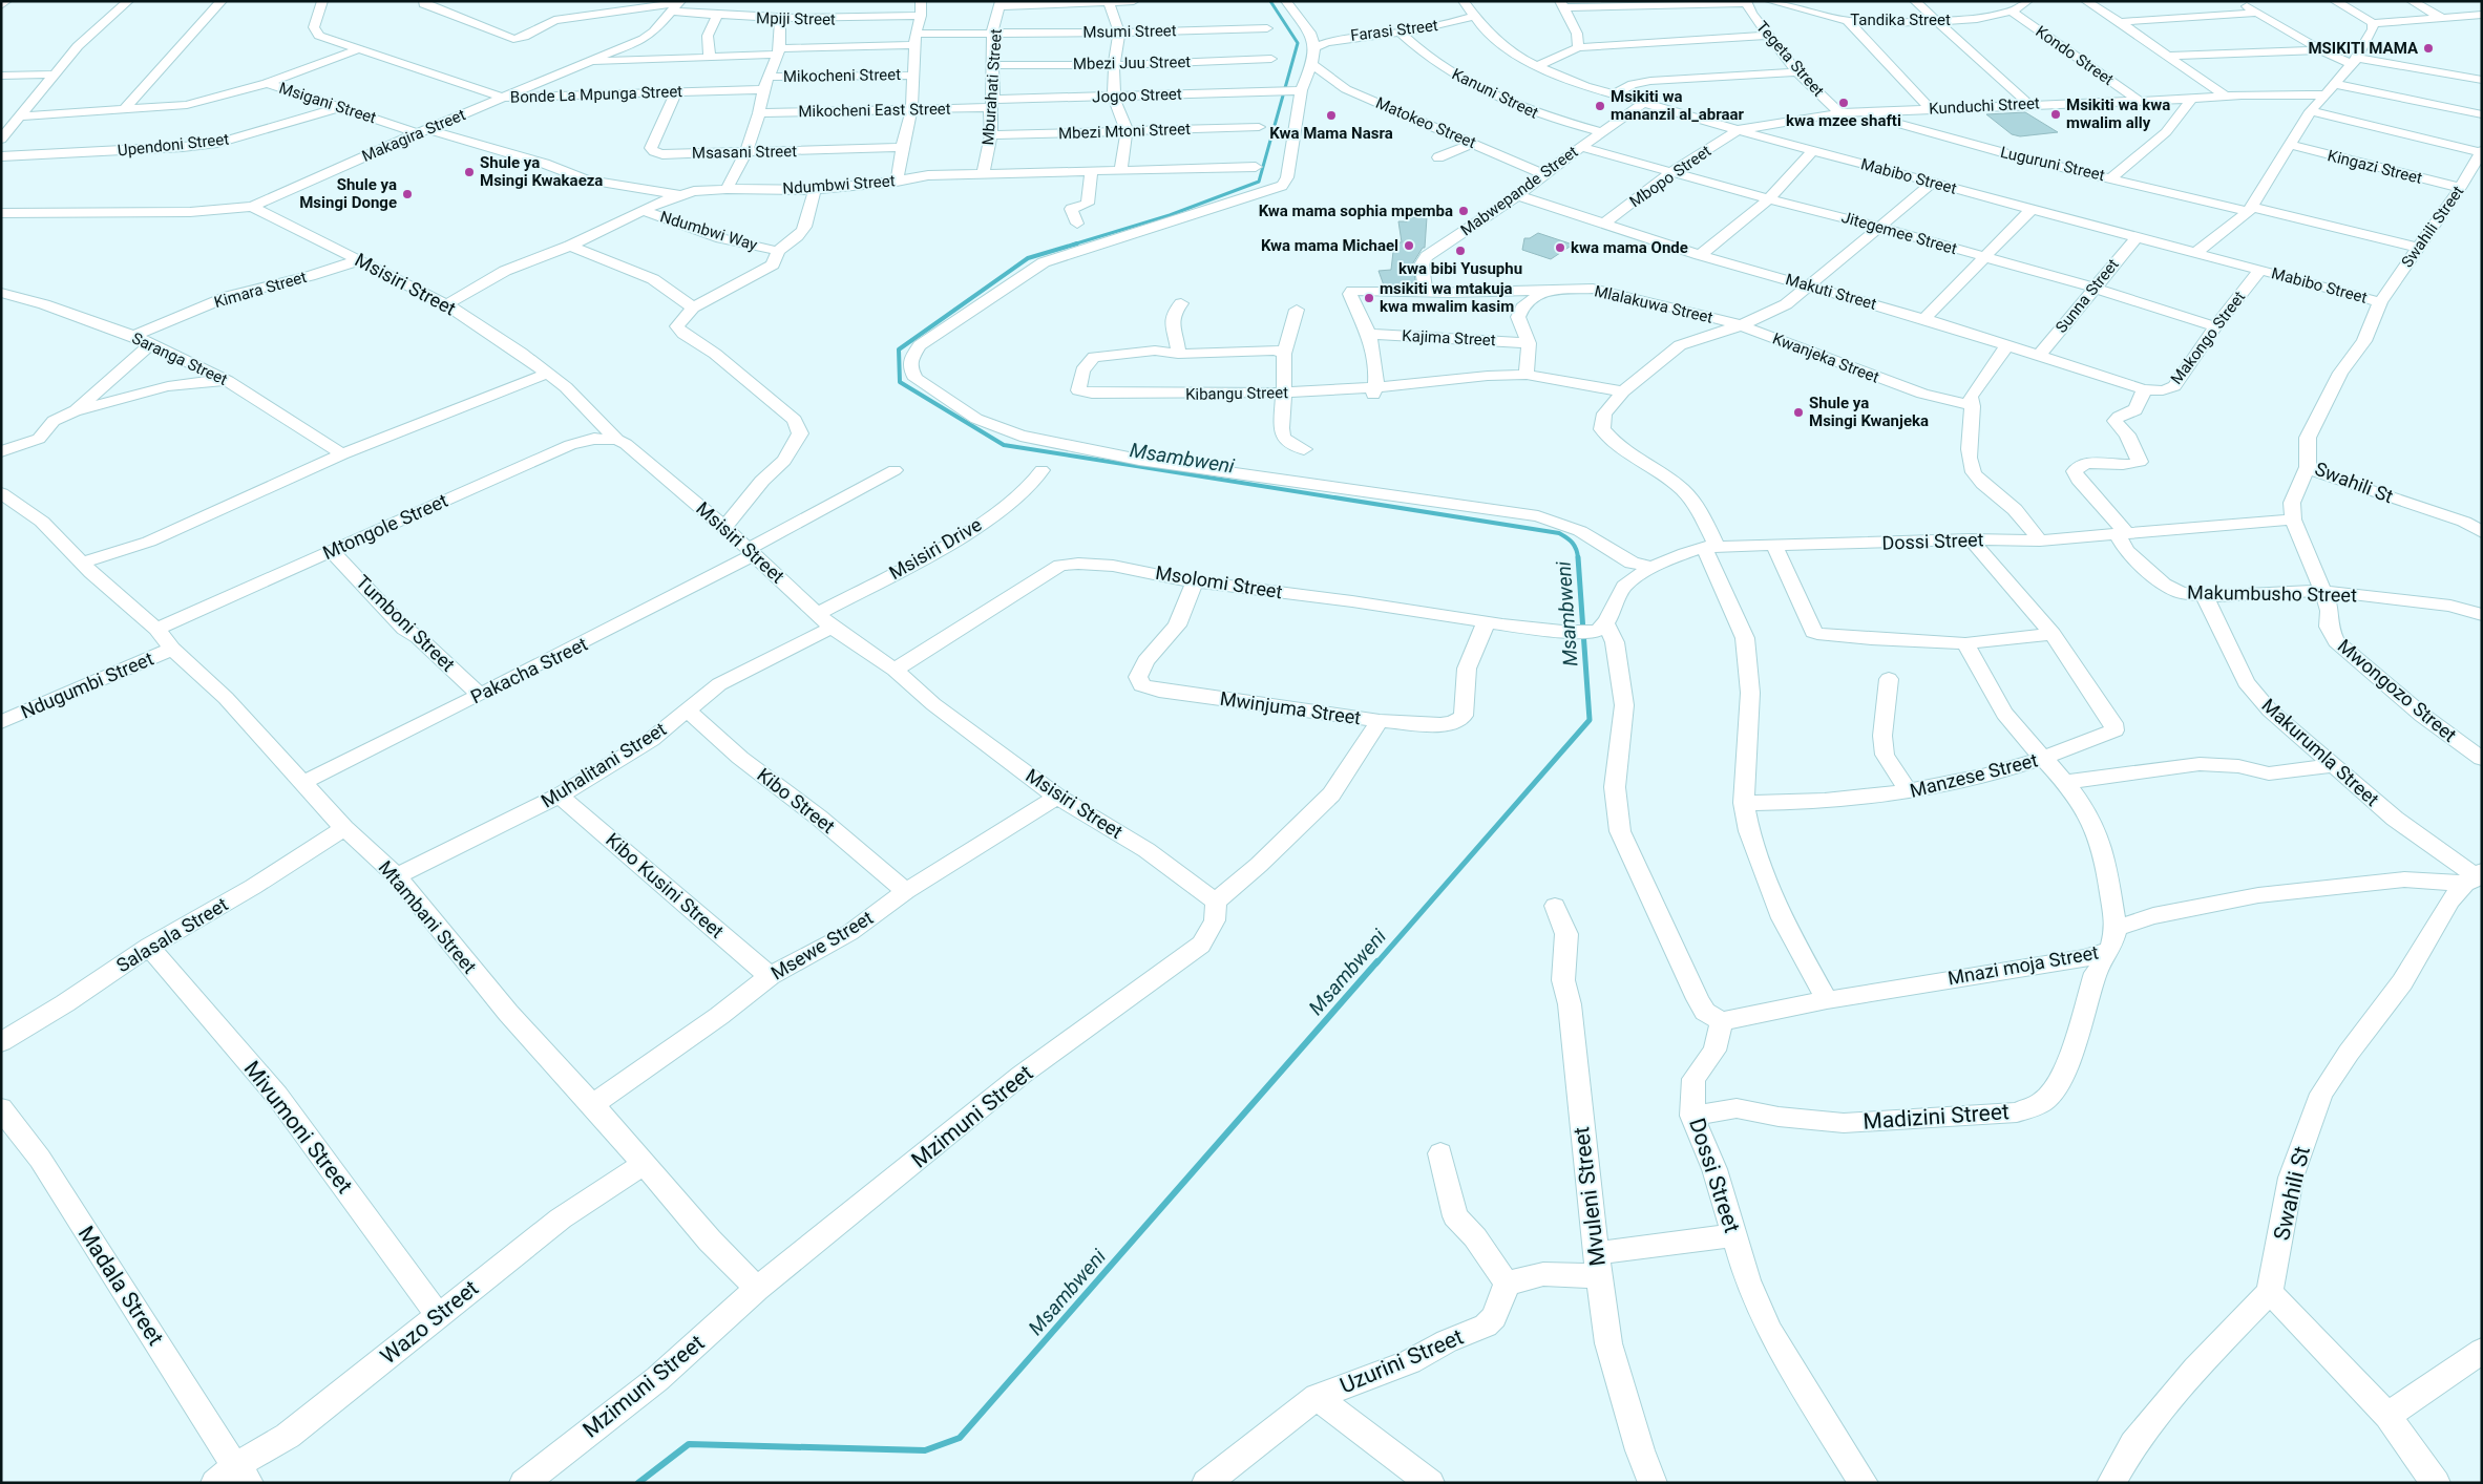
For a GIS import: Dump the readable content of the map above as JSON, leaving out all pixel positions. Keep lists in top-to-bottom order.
{
  "streets": {
    "street": [
      "Mpiji Street",
      "Tandika Street",
      "Farasi Street",
      "Msumi Street",
      "Kondo Street",
      "Tegeta Street",
      "Mbezi Juu Street",
      "Mikocheni Street",
      "Mburahati Street",
      "Kanuni Street",
      "Bonde La Mpunga Street",
      "Jogoo Street",
      "Msigani Street",
      "Kunduchi Street",
      "Mikocheni East Street",
      "Matokeo Street",
      "Mbezi Mtoni Street",
      "Makagira Street",
      "Upendoni Street",
      "Msasani Street",
      "Luguruni Street",
      "Kingazi Street",
      "Mbopo Street",
      "Mabibo Street",
      "Ndumbwi Street",
      "Mabwepande Street",
      "Swahili Street",
      "Ndumbwi Way",
      "Jitegemee Street",
      "Msisiri Street",
      "Kimara Street",
      "Makuti Street",
      "Sunna Street",
      "Mlalakuwa Street",
      "Kajima Street",
      "Makongo Street",
      "Kwanjeka Street",
      "Saranga Street",
      "Kibangu Street",
      "Swahili St",
      "Mtongole Street",
      "Dossi Street",
      "Msisiri Drive",
      "Msolomi Street",
      "Makumbusho Street",
      "Tumboni Street",
      "Pakacha Street",
      "Ndugumbi Street",
      "Mwongozo Street",
      "Mwinjuma Street",
      "Makurumla Street",
      "Muhalitani Street",
      "Manzese Street",
      "Kibo Street",
      "Kibo Kusini Street",
      "Mtambani Street",
      "Salasala Street",
      "Msewe Street",
      "Mnazi moja Street",
      "Mzimuni Street",
      "Madizini Street",
      "Mivumoni Street",
      "Mvuleni Street",
      "Madala Street",
      "Wazo Street",
      "Uzurini Street"
    ]
  },
  "crossings": [
    ["Mpiji Street", "Makagira Street"],
    ["Tandika Street", "Kondo Street"],
    ["Farasi Street", "Kanuni Street"],
    ["Farasi Street", "Mabibo Street"],
    ["Msumi Street", "Mburahati Street"],
    ["Kondo Street", "Kunduchi Street"],
    ["Tegeta Street", "Kunduchi Street"],
    ["Mbezi Juu Street", "Mburahati Street"],
    ["Mburahati Street", "Jogoo Street"],
    ["Mburahati Street", "Mikocheni East Street"],
    ["Mburahati Street", "Mbezi Mtoni Street"],
    ["Mburahati Street", "Ndumbwi Street"],
    ["Kanuni Street", "Mabwepande Street"],
    ["Bonde La Mpunga Street", "Makagira Street"],
    ["Bonde La Mpunga Street", "Msasani Street"],
    ["Jogoo Street", "Mikocheni East Street"],
    ["Msigani Street", "Makagira Street"],
    ["Msigani Street", "Upendoni Street"],
    ["Msigani Street", "Ndumbwi Street"],
    ["Kunduchi Street", "Luguruni Street"],
    ["Kunduchi Street", "Mbopo Street"],
    ["Kunduchi Street", "Mabibo Street"],
    ["Matokeo Street", "Mabwepande Street"],
    ["Makagira Street", "Msisiri Street"],
    ["Luguruni Street", "Swahili Street"],
    ["Kingazi Street", "Swahili Street"],
    ["Mbopo Street", "Mabibo Street"],
    ["Mbopo Street", "Jitegemee Street"],
    ["Mbopo Street", "Makuti Street"],
    ["Mabibo Street", "Mabwepande Street"],
    ["Mabibo Street", "Swahili Street"],
    ["Mabibo Street", "Sunna Street"],
    ["Mabibo Street", "Makongo Street"],
    ["Mabibo Street", "Swahili St"],
    ["Ndumbwi Street", "Ndumbwi Way"],
    ["Ndumbwi Street", "Msisiri Street"],
    ["Mabwepande Street", "Jitegemee Street"],
    ["Mabwepande Street", "Makuti Street"],
    ["Mabwepande Street", "Mlalakuwa Street"],
    ["Swahili Street", "Swahili St"],
    ["Jitegemee Street", "Sunna Street"],
    ["Jitegemee Street", "Makongo Street"],
    ["Msisiri Street", "Kimara Street"],
    ["Msisiri Street", "Mtongole Street"],
    ["Msisiri Street", "Msisiri Drive"],
    ["Msisiri Street", "Msolomi Street"],
    ["Msisiri Street", "Pakacha Street"],
    ["Msisiri Street", "Muhalitani Street"],
    ["Msisiri Street", "Msewe Street"],
    ["Msisiri Street", "Mzimuni Street"],
    ["Kimara Street", "Saranga Street"],
    ["Makuti Street", "Sunna Street"],
    ["Makuti Street", "Makongo Street"],
    ["Mlalakuwa Street", "Kajima Street"],
    ["Mlalakuwa Street", "Kwanjeka Street"],
    ["Mlalakuwa Street", "Kibangu Street"],
    ["Makongo Street", "Dossi Street"],
    ["Makongo Street", "Makumbusho Street"],
    ["Swahili St", "Mwongozo Street"],
    ["Swahili St", "Makurumla Street"],
    ["Swahili St", "Mnazi moja Street"],
    ["Mtongole Street", "Tumboni Street"],
    ["Mtongole Street", "Mtambani Street"],
    ["Dossi Street", "Msolomi Street"],
    ["Dossi Street", "Makumbusho Street"],
    ["Dossi Street", "Mwongozo Street"],
    ["Dossi Street", "Manzese Street"],
    ["Dossi Street", "Mnazi moja Street"],
    ["Dossi Street", "Madizini Street"],
    ["Msisiri Drive", "Muhalitani Street"],
    ["Msolomi Street", "Mwinjuma Street"],
    ["Makumbusho Street", "Mwongozo Street"],
    ["Makumbusho Street", "Makurumla Street"],
    ["Tumboni Street", "Pakacha Street"],
    ["Pakacha Street", "Mtambani Street"],
    ["Ndugumbi Street", "Mtambani Street"],
    ["Makurumla Street", "Mnazi moja Street"],
    ["Muhalitani Street", "Kibo Street"],
    ["Muhalitani Street", "Kibo Kusini Street"],
    ["Muhalitani Street", "Mtambani Street"],
    ["Kibo Street", "Msewe Street"],
    ["Kibo Kusini Street", "Msewe Street"],
    ["Mtambani Street", "Salasala Street"],
    ["Mtambani Street", "Msewe Street"],
    ["Mtambani Street", "Mzimuni Street"],
    ["Mtambani Street", "Wazo Street"],
    ["Salasala Street", "Mivumoni Street"],
    ["Mnazi moja Street", "Madizini Street"],
    ["Mivumoni Street", "Wazo Street"],
    ["Madala Street", "Wazo Street"]
  ],
  "water": ["Msambweni"],
  "places": [
    "MSIKITI MAMA",
    "kwa mzee shafti",
    "Msikiti wa mananzil al_abraar",
    "Msikiti wa kwa mwalim ally",
    "Kwa Mama Nasra",
    "Shule ya Msingi Kwakaeza",
    "Shule ya Msingi Donge",
    "Kwa mama sophia mpemba",
    "Kwa mama Michael",
    "kwa mama Onde",
    "kwa bibi Yusuphu",
    "msikiti wa mtakuja kwa mwalim kasim",
    "Shule ya Msingi Kwanjeka"
  ]
}
